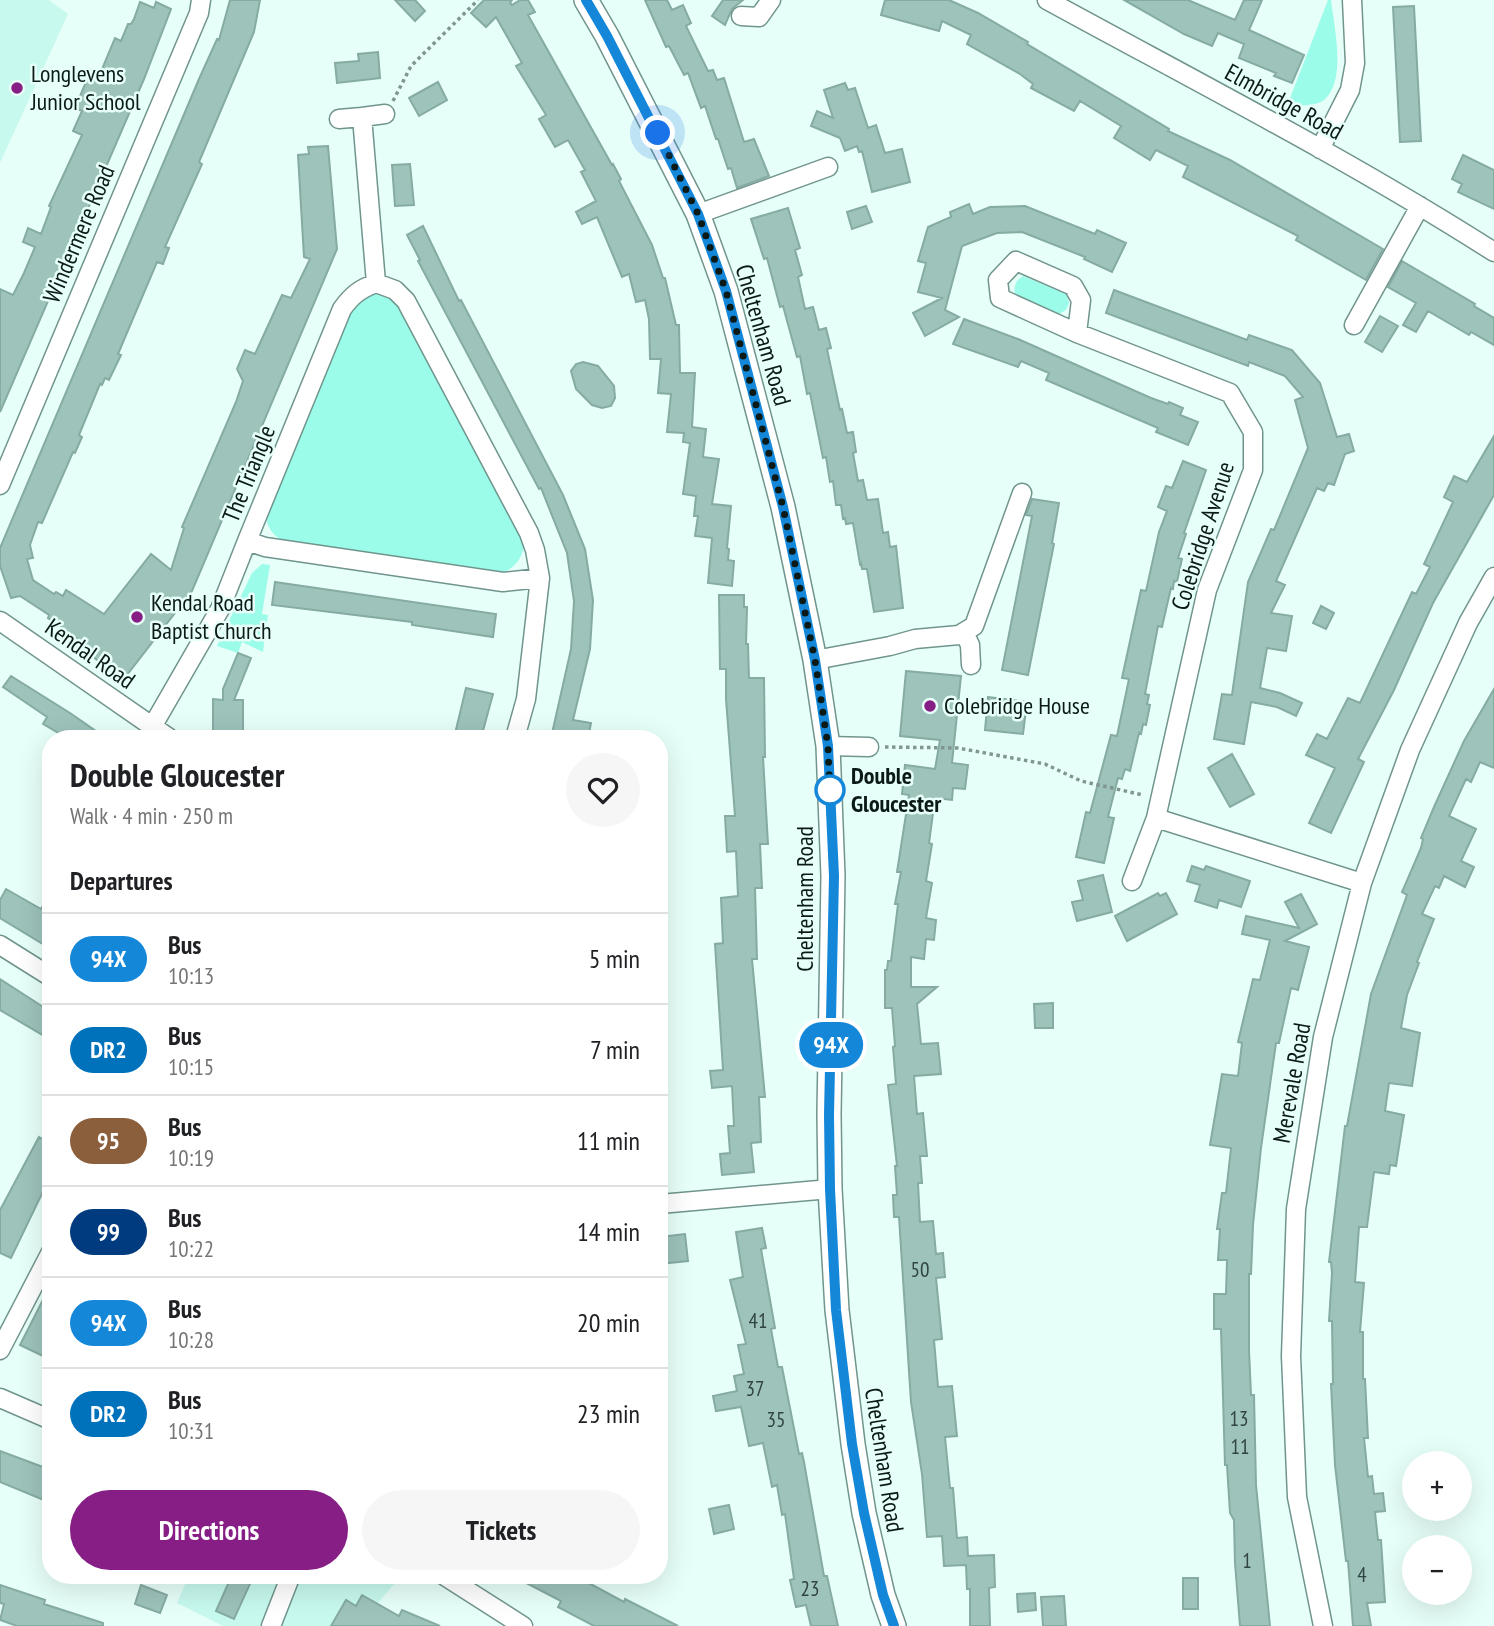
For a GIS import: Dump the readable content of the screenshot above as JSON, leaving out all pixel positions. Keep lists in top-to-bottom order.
{
  "streets": {
    "main road": ["Cheltenham Road"],
    "street": [
      "Elmbridge Road",
      "Windermere Road",
      "The Triangle",
      "Colebridge Avenue",
      "Kendal Road",
      "Merevale Road"
    ]
  },
  "places": [
    "Longlevens Junior School",
    "Kendal Road Baptist Church",
    "Colebridge House",
    "Double Gloucester"
  ],
  "lines": ["bus line 94X"],
  "house_numbers": [
    "50",
    "41",
    "37",
    "13",
    "35",
    "11",
    "1",
    "4",
    "23"
  ],
  "page": {
    "on_map": "94X",
    "heading": [
      ["Double Gloucester", "Walk · 4 min · 250 m"],
      "Departures"
    ],
    "list": [
      {
        "mark": "94X",
        "name": "Bus",
        "note": "10:13",
        "value": "5 min"
      },
      {
        "mark": "DR2",
        "name": "Bus",
        "note": "10:15",
        "value": "7 min"
      },
      {
        "mark": "95",
        "name": "Bus",
        "note": "10:19",
        "value": "11 min"
      },
      {
        "mark": "99",
        "name": "Bus",
        "note": "10:22",
        "value": "14 min"
      },
      {
        "mark": "94X",
        "name": "Bus",
        "note": "10:28",
        "value": "20 min"
      },
      {
        "mark": "DR2",
        "name": "Bus",
        "note": "10:31",
        "value": "23 min"
      }
    ],
    "map_buttons": ["+", "−"],
    "buttons": ["Directions", "Tickets"]
  }
}
